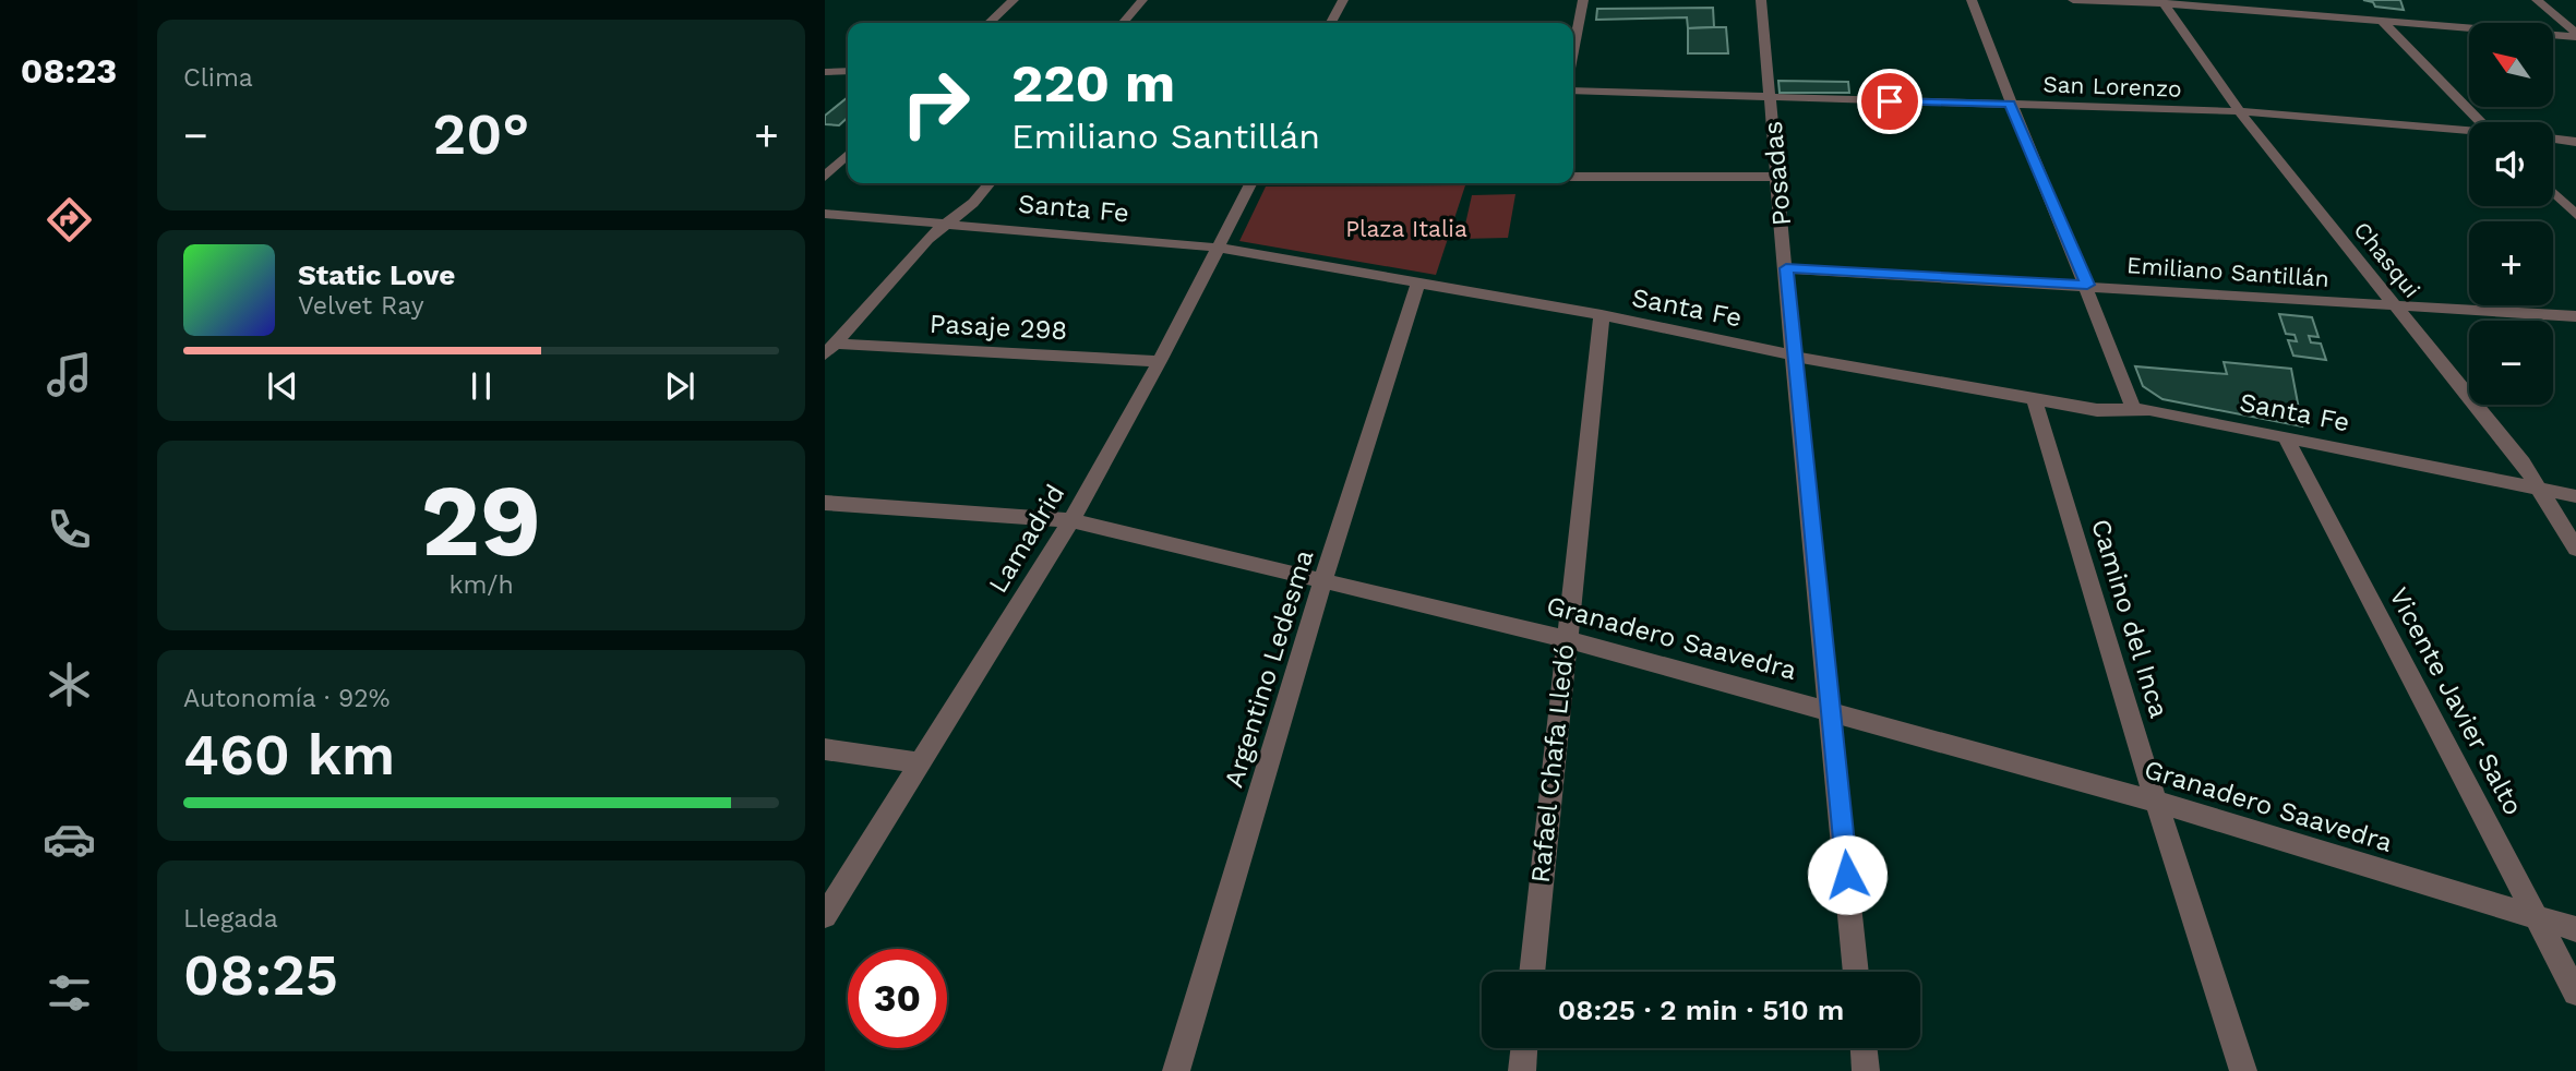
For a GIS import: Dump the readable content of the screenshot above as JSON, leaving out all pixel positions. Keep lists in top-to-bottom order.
{
  "streets": {
    "street": [
      "San Lorenzo",
      "Posadas",
      "Santa Fe",
      "Chasqui",
      "Emiliano Santillán",
      "Pasaje 298",
      "Lamadrid",
      "Camino del Inca",
      "Granadero Saavedra",
      "Argentino Ledesma",
      "Vicente Javier Salto",
      "Rafael Chafa Lledó"
    ]
  },
  "crossings": [
    ["San Lorenzo", "Posadas"],
    ["San Lorenzo", "Chasqui"],
    ["Posadas", "Santa Fe"],
    ["Posadas", "Emiliano Santillán"],
    ["Posadas", "Granadero Saavedra"],
    ["Santa Fe", "Chasqui"],
    ["Santa Fe", "Lamadrid"],
    ["Santa Fe", "Camino del Inca"],
    ["Santa Fe", "Argentino Ledesma"],
    ["Santa Fe", "Vicente Javier Salto"],
    ["Santa Fe", "Rafael Chafa Lledó"],
    ["Chasqui", "Emiliano Santillán"],
    ["Pasaje 298", "Lamadrid"],
    ["Lamadrid", "Granadero Saavedra"],
    ["Camino del Inca", "Granadero Saavedra"],
    ["Granadero Saavedra", "Argentino Ledesma"],
    ["Granadero Saavedra", "Vicente Javier Salto"],
    ["Granadero Saavedra", "Rafael Chafa Lledó"]
  ],
  "parks": ["Plaza Italia"],
  "north": "top left",
  "page": {
    "tabs": "08:23",
    "tile": [
      "Clima",
      ["29", "km/h"],
      ["Autonomía · 92%", "460 km"],
      ["Llegada", "08:25"]
    ],
    "map_buttons": ["+", "−"],
    "turn": ["220 m", "Emiliano Santillán"],
    "heat": ["−", "20°", "+"],
    "song": ["Static Love", "Velvet Ray"],
    "limit": "30",
    "trip": "08:25 · 2 min · 510 m"
  }
}
